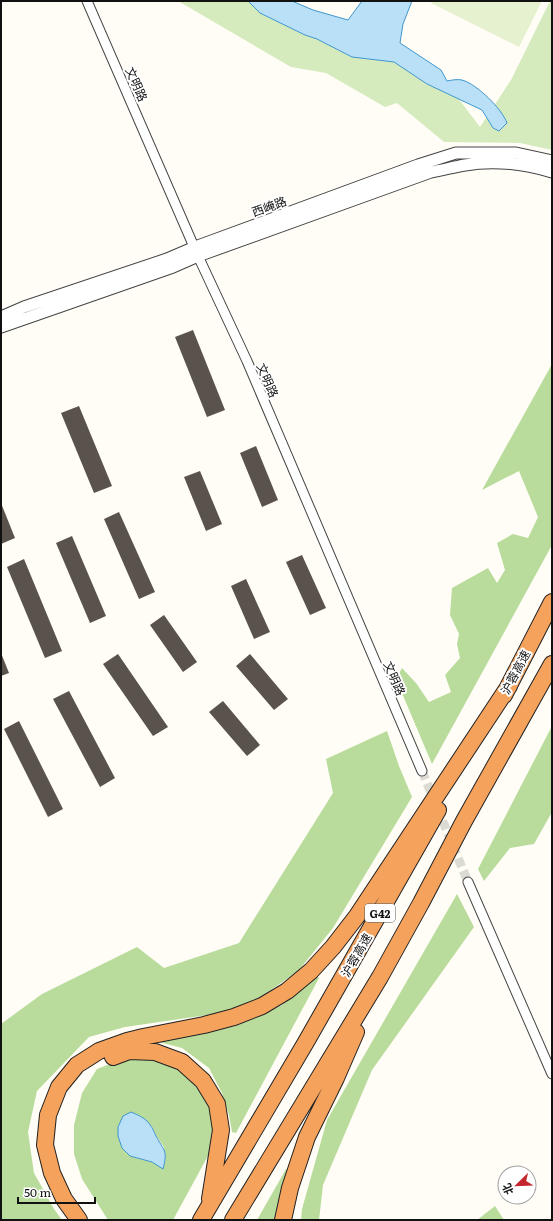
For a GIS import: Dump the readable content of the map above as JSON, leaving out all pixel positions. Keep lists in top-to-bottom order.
{
  "streets": {
    "highway": ["沪蓉高速", "G42"],
    "street": ["文明路", "西崦路"]
  },
  "crossings": [
    ["文明路", "西崦路"]
  ],
  "scale_bar": "50 m",
  "north": "bottom left"
}
